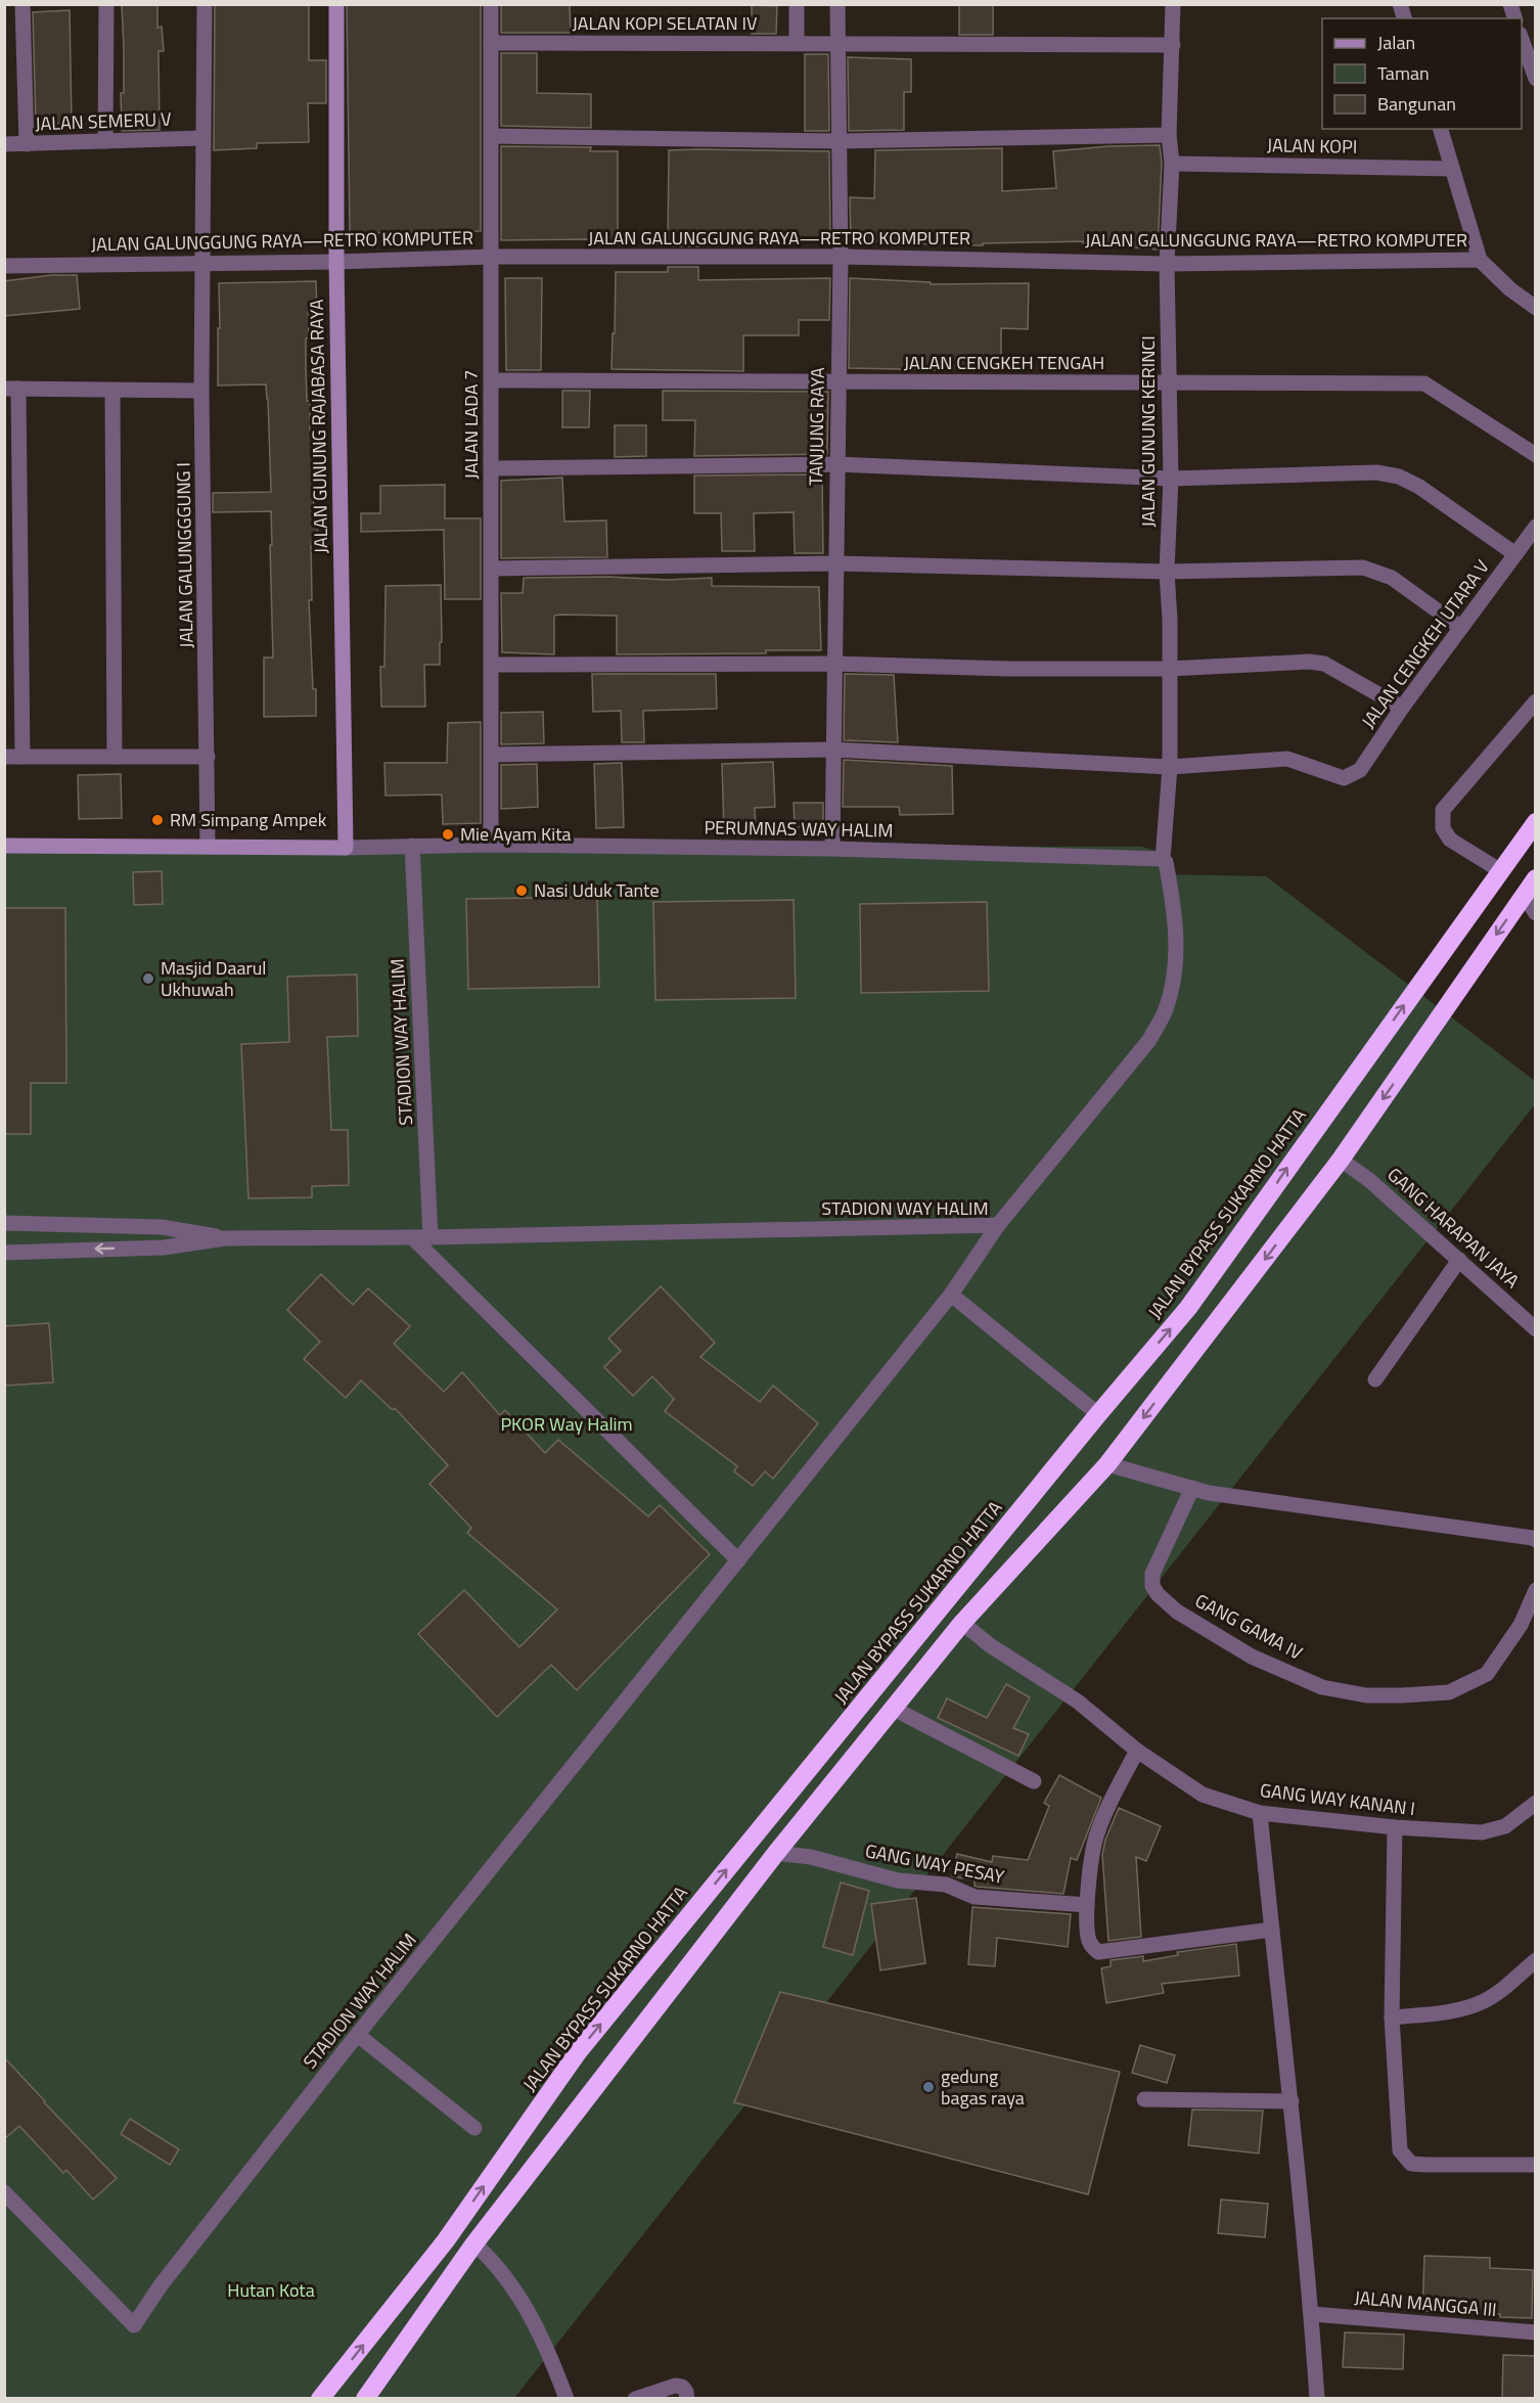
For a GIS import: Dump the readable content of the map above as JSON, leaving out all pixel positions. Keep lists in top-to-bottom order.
{
  "streets": {
    "highway": ["JALAN BYPASS SUKARNO HATTA"],
    "street": [
      "JALAN KOPI SELATAN IV",
      "JALAN SEMERU V",
      "JALAN KOPI",
      "JALAN GALUNGGUNG RAYA—RETRO KOMPUTER",
      "JALAN CENGKEH TENGAH",
      "JALAN LADA 7",
      "JALAN GUNUNG RAJABASA RAYA",
      "TANJUNG RAYA",
      "JALAN GUNUNG KERINCI",
      "JALAN GALUNGGGUNG I",
      "JALAN CENGKEH UTARA V",
      "PERUMNAS WAY HALIM",
      "STADION WAY HALIM",
      "GANG HARAPAN JAYA",
      "GANG GAMA IV",
      "GANG WAY KANAN I",
      "GANG WAY PESAY",
      "JALAN MANGGA III"
    ]
  },
  "crossings": [
    ["JALAN KOPI SELATAN IV", "JALAN LADA 7"],
    ["JALAN KOPI SELATAN IV", "TANJUNG RAYA"],
    ["JALAN KOPI SELATAN IV", "JALAN GUNUNG KERINCI"],
    ["JALAN SEMERU V", "JALAN GALUNGGGUNG I"],
    ["JALAN KOPI", "JALAN GUNUNG KERINCI"],
    ["JALAN GALUNGGUNG RAYA—RETRO KOMPUTER", "JALAN LADA 7"],
    ["JALAN GALUNGGUNG RAYA—RETRO KOMPUTER", "JALAN GUNUNG RAJABASA RAYA"],
    ["JALAN GALUNGGUNG RAYA—RETRO KOMPUTER", "TANJUNG RAYA"],
    ["JALAN GALUNGGUNG RAYA—RETRO KOMPUTER", "JALAN GUNUNG KERINCI"],
    ["JALAN GALUNGGUNG RAYA—RETRO KOMPUTER", "JALAN GALUNGGGUNG I"],
    ["JALAN CENGKEH TENGAH", "JALAN LADA 7"],
    ["JALAN CENGKEH TENGAH", "TANJUNG RAYA"],
    ["JALAN CENGKEH TENGAH", "JALAN GUNUNG KERINCI"],
    ["JALAN LADA 7", "PERUMNAS WAY HALIM"],
    ["JALAN GUNUNG RAJABASA RAYA", "PERUMNAS WAY HALIM"],
    ["TANJUNG RAYA", "PERUMNAS WAY HALIM"],
    ["JALAN GUNUNG KERINCI", "JALAN CENGKEH UTARA V"],
    ["JALAN GUNUNG KERINCI", "PERUMNAS WAY HALIM"],
    ["JALAN GALUNGGGUNG I", "PERUMNAS WAY HALIM"],
    ["PERUMNAS WAY HALIM", "STADION WAY HALIM"]
  ],
  "parks": ["PKOR Way Halim", "Hutan Kota"],
  "places": [
    "RM Simpang Ampek",
    "Mie Ayam Kita",
    "Nasi Uduk Tante",
    "Masjid Daarul Ukhuwah",
    "gedung bagas raya"
  ],
  "legend": ["Jalan", "Taman", "Bangunan"]
}
